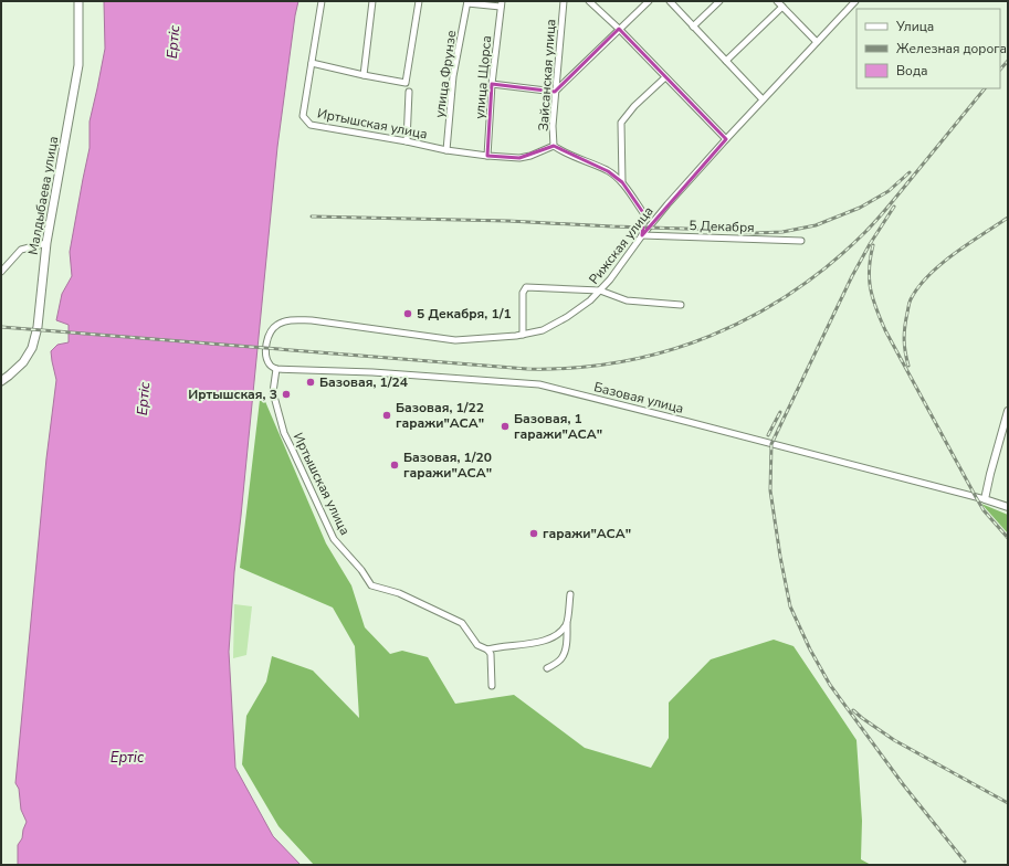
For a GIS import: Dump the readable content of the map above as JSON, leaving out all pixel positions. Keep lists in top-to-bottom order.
{
  "streets": {
    "main road": ["Малдыбаева улица"],
    "street": [
      "улица Фрунзе",
      "Зайсанская улица",
      "улица Щорса",
      "Иртышская улица",
      "5 Декабря",
      "Рижская улица",
      "Базовая улица"
    ]
  },
  "crossings": [
    ["улица Фрунзе", "Иртышская улица"],
    ["Зайсанская улица", "Иртышская улица"],
    ["Зайсанская улица", "5 Декабря"],
    ["Зайсанская улица", "Рижская улица"],
    ["улица Щорса", "Иртышская улица"],
    ["Иртышская улица", "Рижская улица"],
    ["Иртышская улица", "Базовая улица"],
    ["5 Декабря", "Рижская улица"],
    ["Рижская улица", "Базовая улица"]
  ],
  "water": ["Ертіс"],
  "places": [
    "5 Декабря, 1/1",
    "Базовая, 1/24",
    "Иртышская, 3",
    "Базовая, 1/22 гаражи\"ACА\"",
    "Базовая, 1 гаражи\"ACА\"",
    "Базовая, 1/20 гаражи\"ACА\"",
    "гаражи\"ACА\""
  ],
  "legend": ["Улица", "Железная дорога", "Вода"]
}
